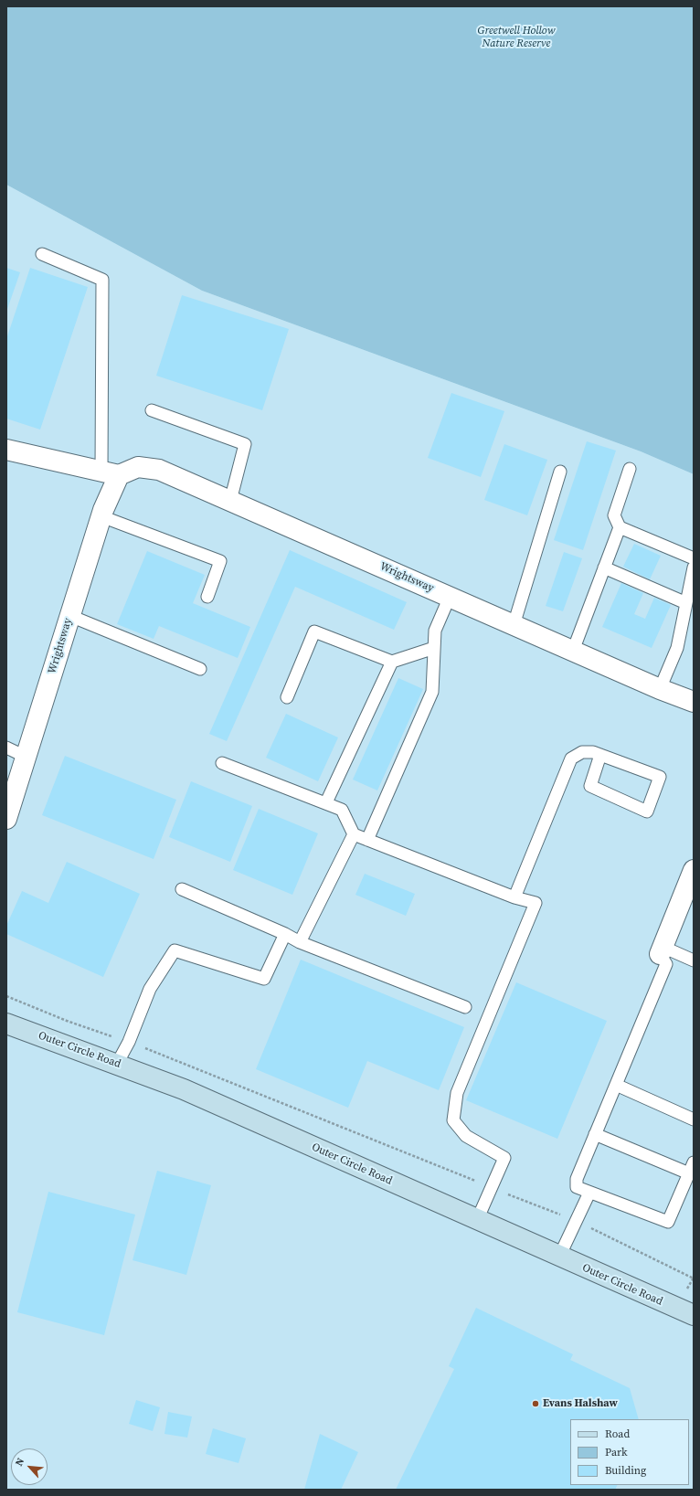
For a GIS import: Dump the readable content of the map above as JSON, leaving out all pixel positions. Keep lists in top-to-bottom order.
{
  "streets": {
    "main road": ["Outer Circle Road"],
    "street": ["Wrightsway"]
  },
  "parks": ["Greetwell Hollow Nature Reserve"],
  "places": ["Evans Halshaw"],
  "legend": ["Road", "Park", "Building"],
  "north": "top left"
}
